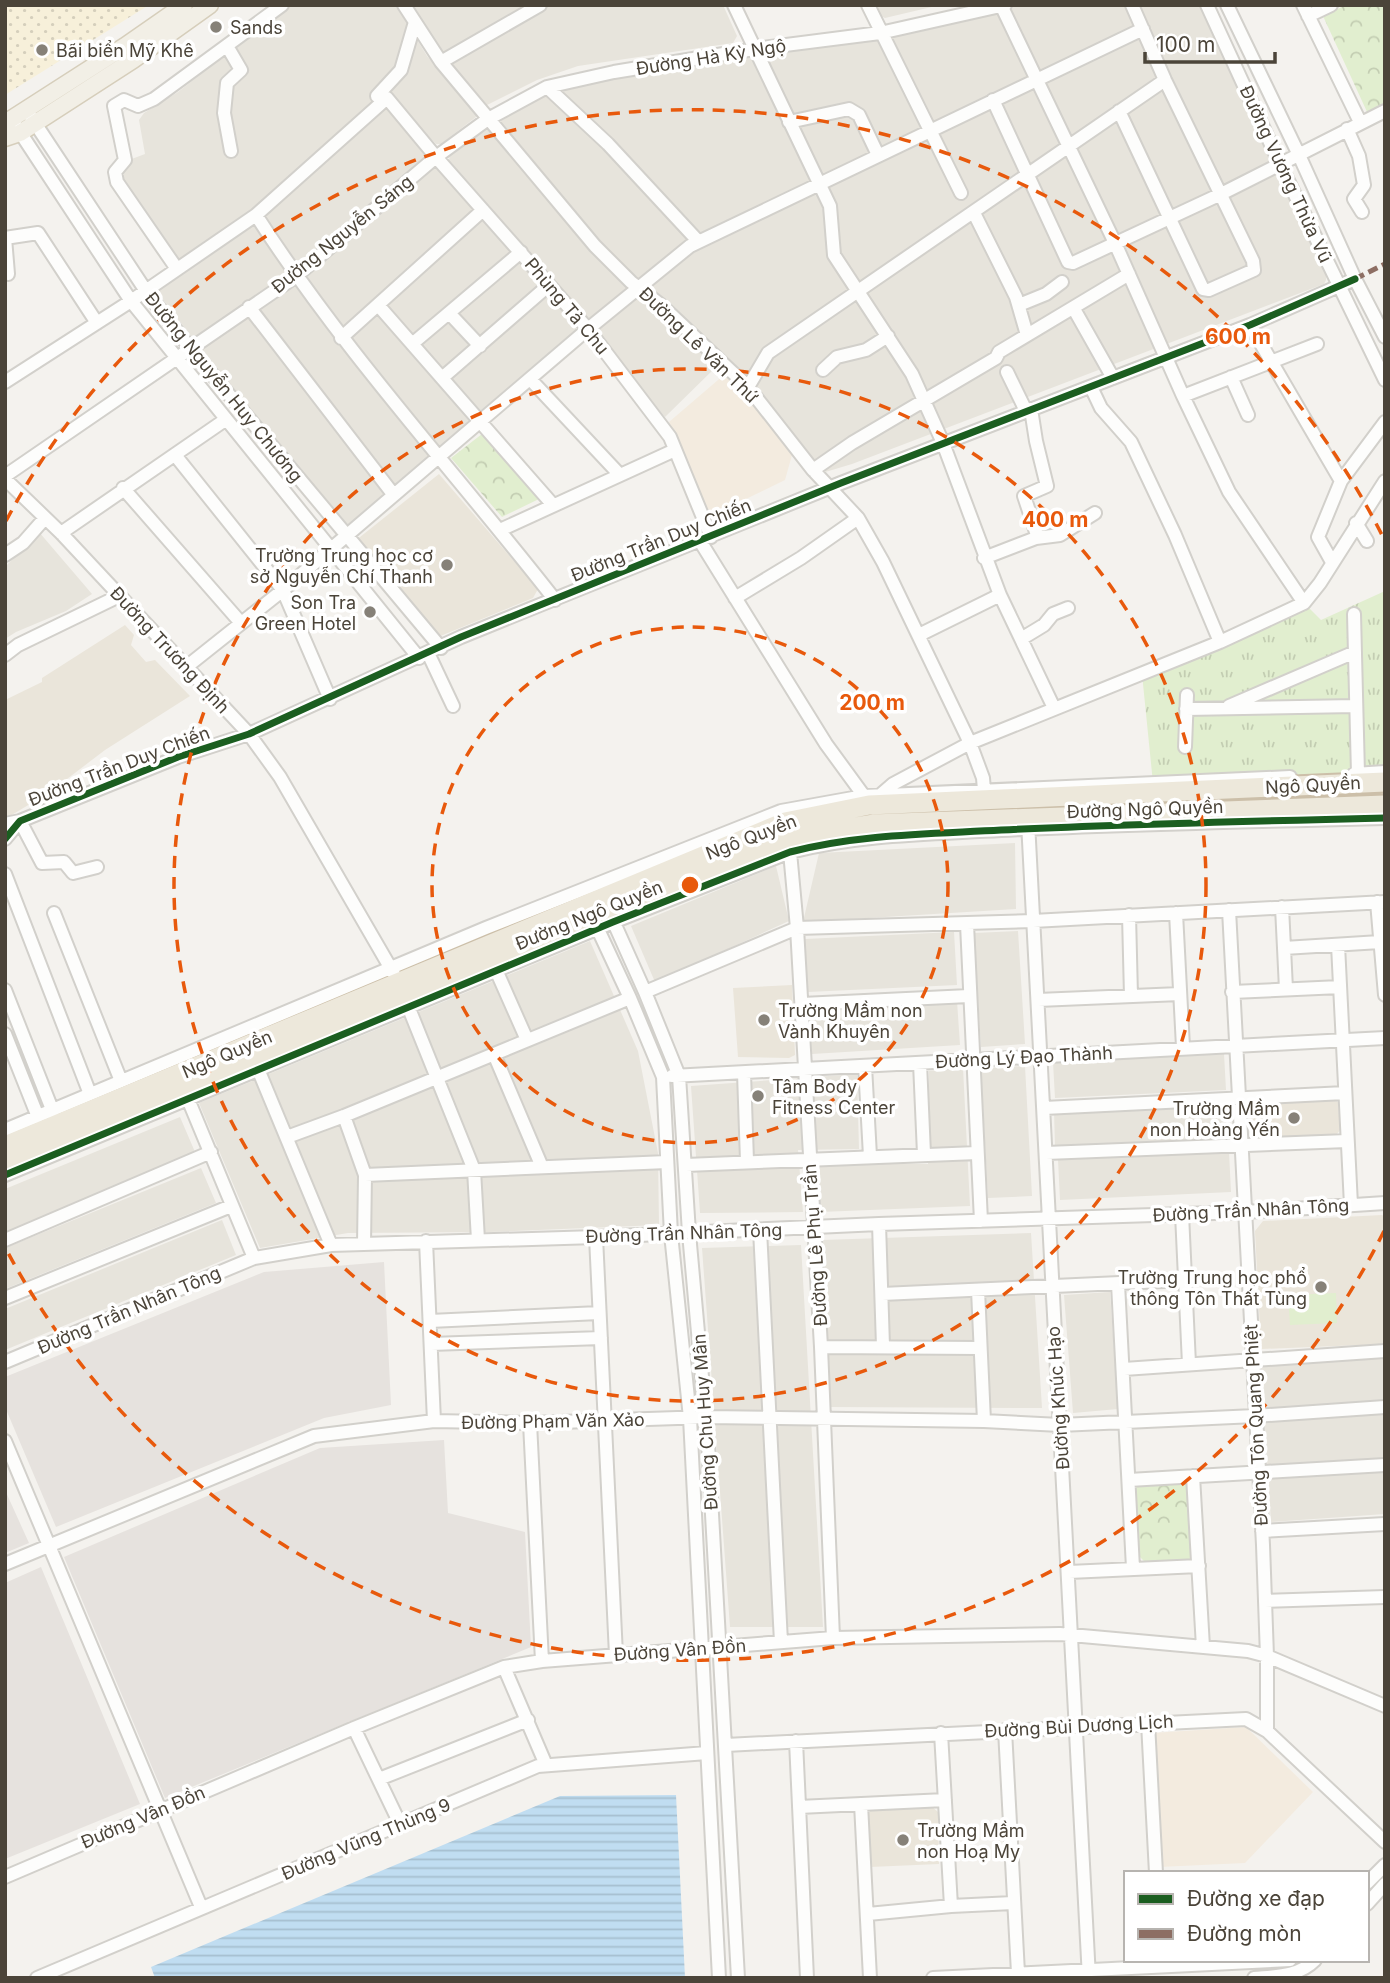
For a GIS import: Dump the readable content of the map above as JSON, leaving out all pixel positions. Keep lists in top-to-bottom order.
{
  "streets": {
    "highway": ["Ngô Quyền"],
    "street": [
      "Đường Hà Kỳ Ngộ",
      "Đường Vương Thừa Vũ",
      "Đường Nguyễn Sáng",
      "Phùng Tả Chu",
      "Đường Lê Văn Thứ",
      "Đường Nguyễn Huy Chương",
      "Đường Trần Duy Chiến",
      "Đường Trương Định",
      "Đường Ngô Quyền",
      "Đường Lý Đạo Thành",
      "Đường Trần Nhân Tông",
      "Đường Lê Phụ Trần",
      "Đường Khúc Hạo",
      "Đường Phạm Văn Xảo",
      "Đường Chu Huy Mân",
      "Đường Tôn Quang Phiệt",
      "Đường Vân Đồn",
      "Đường Bùi Dương Lịch",
      "Đường Vũng Thùng 9"
    ]
  },
  "crossings": [
    ["Đường Hà Kỳ Ngộ", "Đường Nguyễn Sáng"],
    ["Đường Hà Kỳ Ngộ", "Phùng Tả Chu"],
    ["Đường Hà Kỳ Ngộ", "Đường Lê Văn Thứ"],
    ["Đường Vương Thừa Vũ", "Đường Trần Duy Chiến"],
    ["Đường Nguyễn Sáng", "Phùng Tả Chu"],
    ["Đường Nguyễn Sáng", "Đường Nguyễn Huy Chương"],
    ["Đường Nguyễn Sáng", "Đường Trương Định"],
    ["Phùng Tả Chu", "Đường Trần Duy Chiến"],
    ["Phùng Tả Chu", "Ngô Quyền"],
    ["Phùng Tả Chu", "Đường Ngô Quyền"],
    ["Đường Lê Văn Thứ", "Đường Trần Duy Chiến"],
    ["Đường Lê Văn Thứ", "Đường Ngô Quyền"],
    ["Đường Nguyễn Huy Chương", "Đường Trần Duy Chiến"],
    ["Đường Trần Duy Chiến", "Đường Trương Định"],
    ["Đường Trương Định", "Ngô Quyền"],
    ["Đường Trương Định", "Đường Ngô Quyền"],
    ["Đường Trương Định", "Đường Trần Nhân Tông"],
    ["Ngô Quyền", "Đường Ngô Quyền"],
    ["Ngô Quyền", "Đường Khúc Hạo"],
    ["Ngô Quyền", "Đường Chu Huy Mân"],
    ["Đường Ngô Quyền", "Đường Lê Phụ Trần"],
    ["Đường Ngô Quyền", "Đường Khúc Hạo"],
    ["Đường Ngô Quyền", "Đường Chu Huy Mân"],
    ["Đường Lý Đạo Thành", "Đường Lê Phụ Trần"],
    ["Đường Lý Đạo Thành", "Đường Khúc Hạo"],
    ["Đường Lý Đạo Thành", "Đường Chu Huy Mân"],
    ["Đường Lý Đạo Thành", "Đường Tôn Quang Phiệt"],
    ["Đường Trần Nhân Tông", "Đường Lê Phụ Trần"],
    ["Đường Trần Nhân Tông", "Đường Khúc Hạo"],
    ["Đường Trần Nhân Tông", "Đường Chu Huy Mân"],
    ["Đường Trần Nhân Tông", "Đường Tôn Quang Phiệt"],
    ["Đường Lê Phụ Trần", "Đường Phạm Văn Xảo"],
    ["Đường Lê Phụ Trần", "Đường Vân Đồn"],
    ["Đường Khúc Hạo", "Đường Phạm Văn Xảo"],
    ["Đường Khúc Hạo", "Đường Vân Đồn"],
    ["Đường Khúc Hạo", "Đường Bùi Dương Lịch"],
    ["Đường Phạm Văn Xảo", "Đường Chu Huy Mân"],
    ["Đường Phạm Văn Xảo", "Đường Tôn Quang Phiệt"],
    ["Đường Chu Huy Mân", "Đường Vân Đồn"],
    ["Đường Chu Huy Mân", "Đường Bùi Dương Lịch"],
    ["Đường Chu Huy Mân", "Đường Vũng Thùng 9"],
    ["Đường Tôn Quang Phiệt", "Đường Vân Đồn"],
    ["Đường Tôn Quang Phiệt", "Đường Bùi Dương Lịch"]
  ],
  "places": [
    "Sands",
    "Bãi biển Mỹ Khê",
    "Trường Trung học cơ sở Nguyễn Chí Thanh",
    "Son Tra Green Hotel",
    "Trường Mầm non Vành Khuyên",
    "Tâm Body Fitness Center",
    "Trường Mầm non Hoàng Yến",
    "Trường Trung học phổ thông Tôn Thất Tùng",
    "Trường Mầm non Hoạ My"
  ],
  "legend": ["Đường xe đạp", "Đường mòn"],
  "scale_bar": "100 m",
  "rings": ["600 m", "400 m", "200 m"]
}
